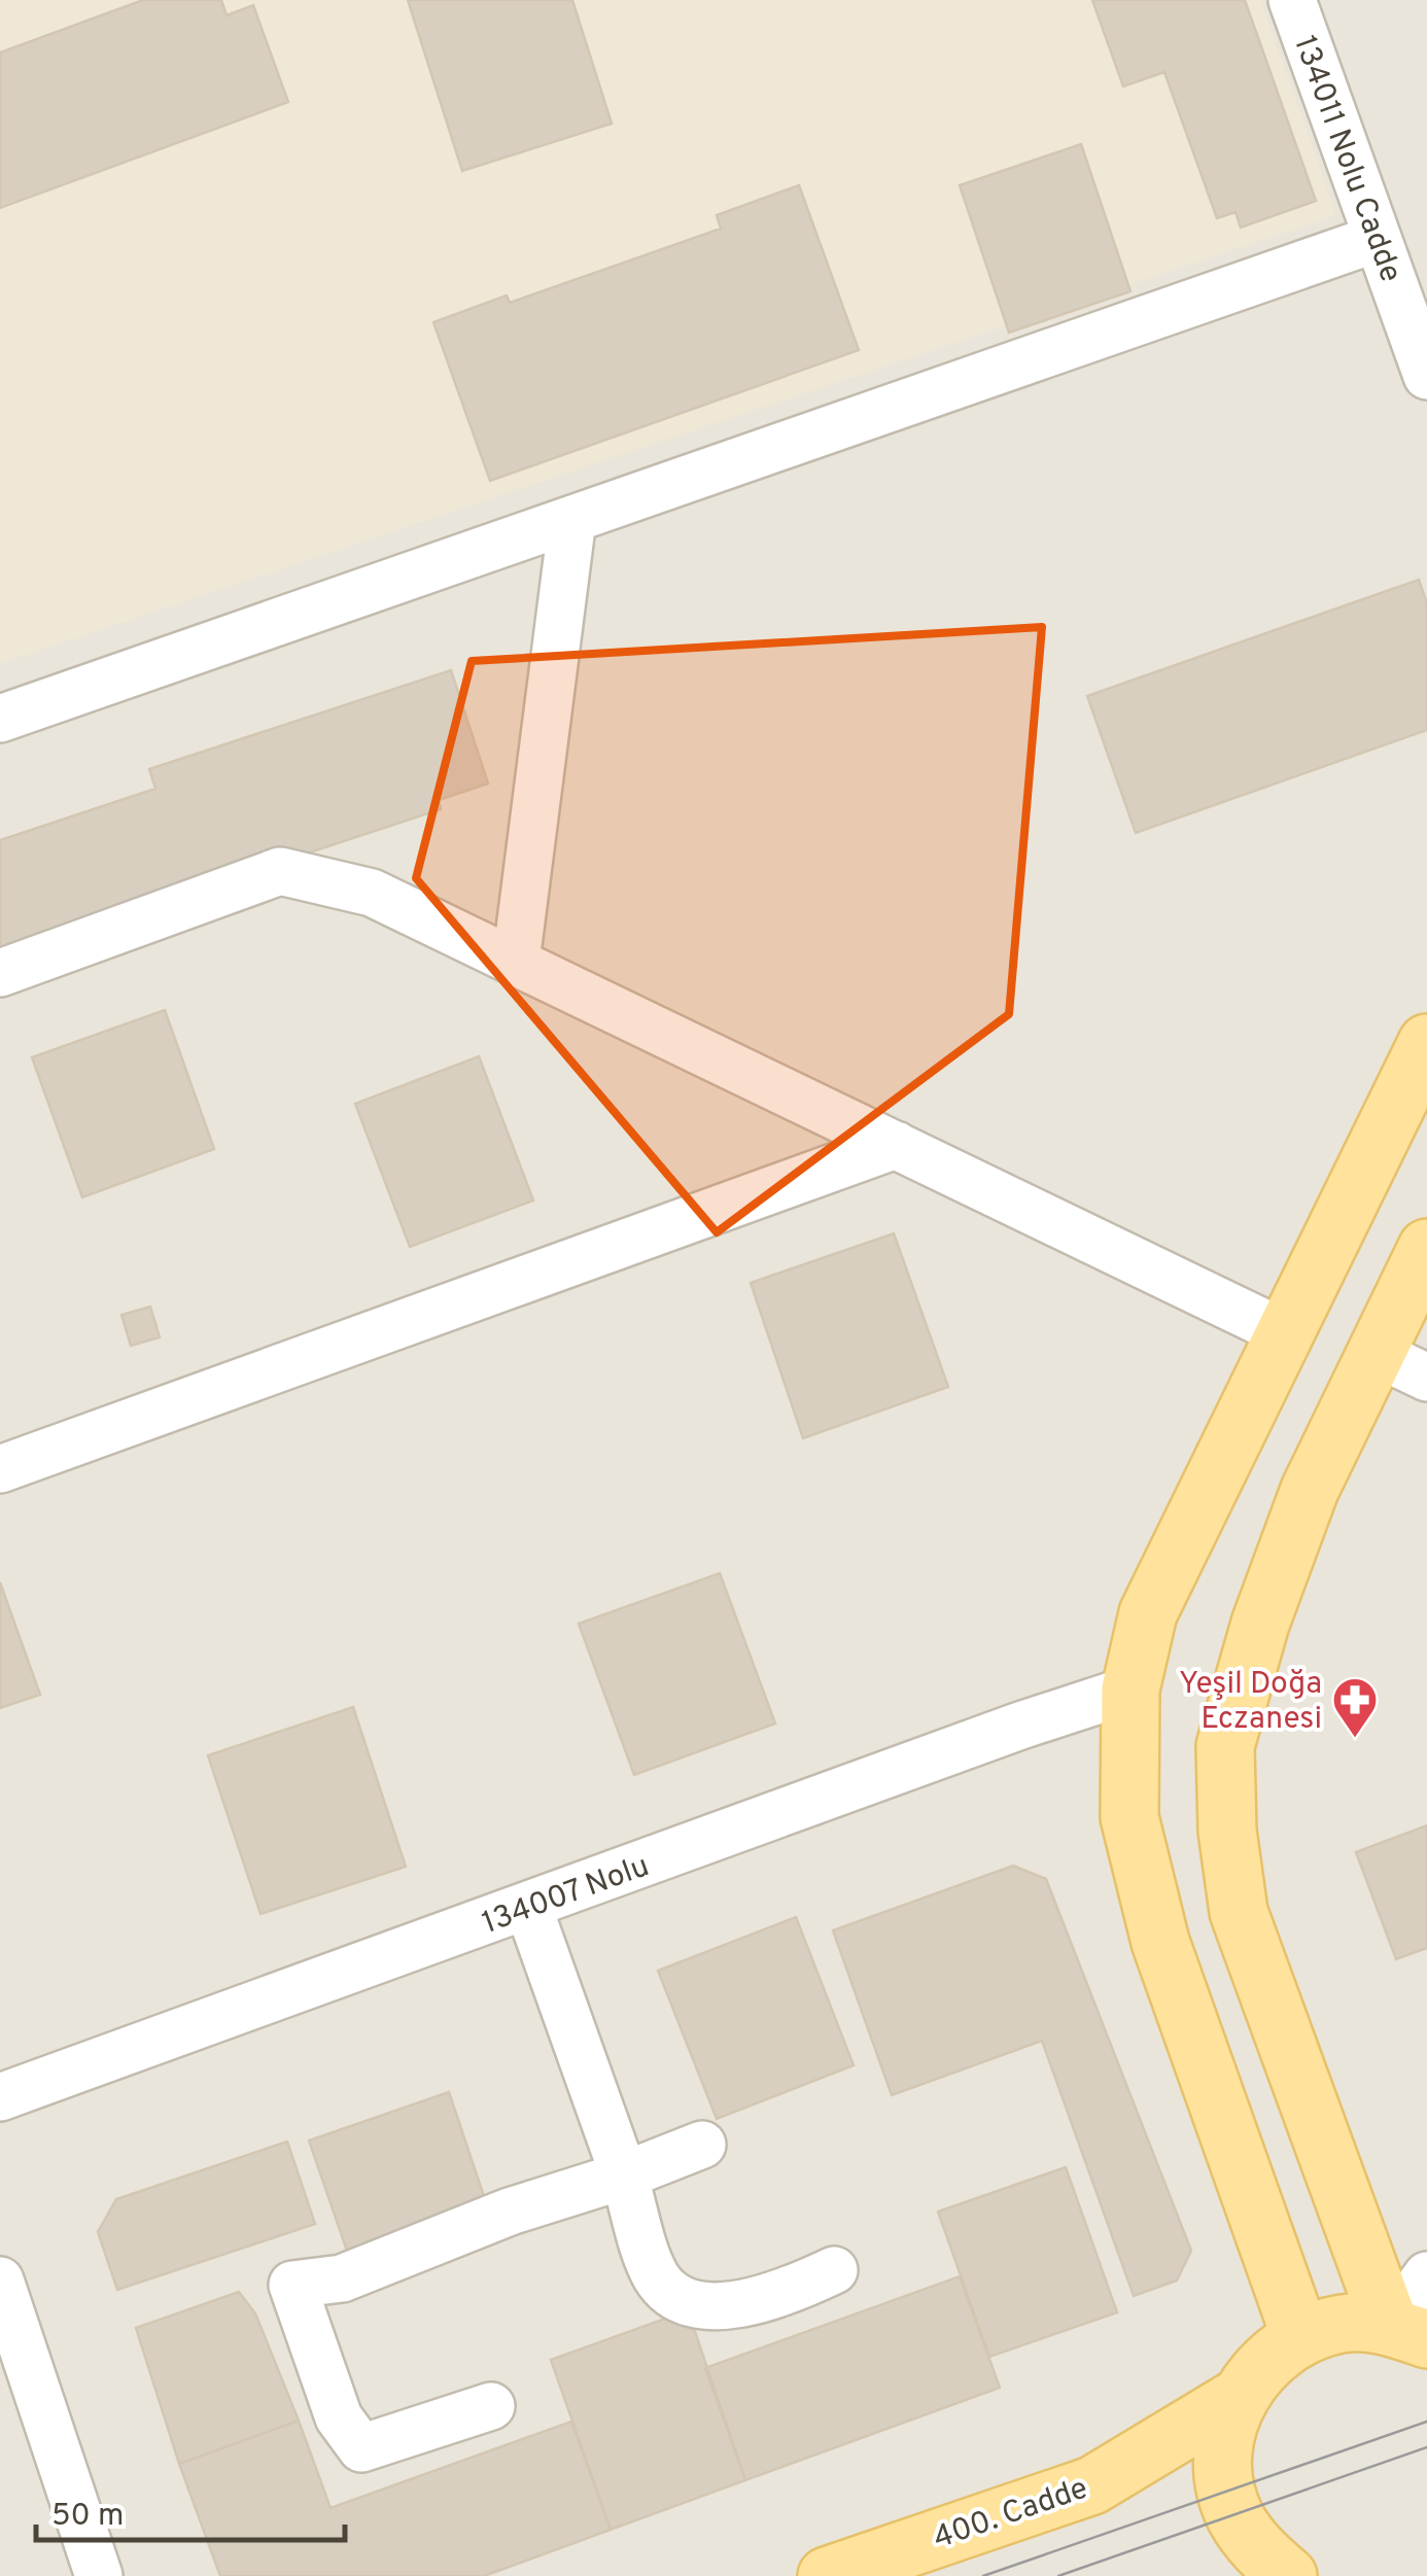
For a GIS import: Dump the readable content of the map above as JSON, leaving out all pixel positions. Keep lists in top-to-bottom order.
{
  "streets": {
    "main road": ["400. Cadde"],
    "street": ["134011 Nolu Cadde", "134007 Nolu"]
  },
  "places": {
    "pharmacy": ["Yeşil Doğa Eczanesi"]
  },
  "scale_bar": "50 m"
}
